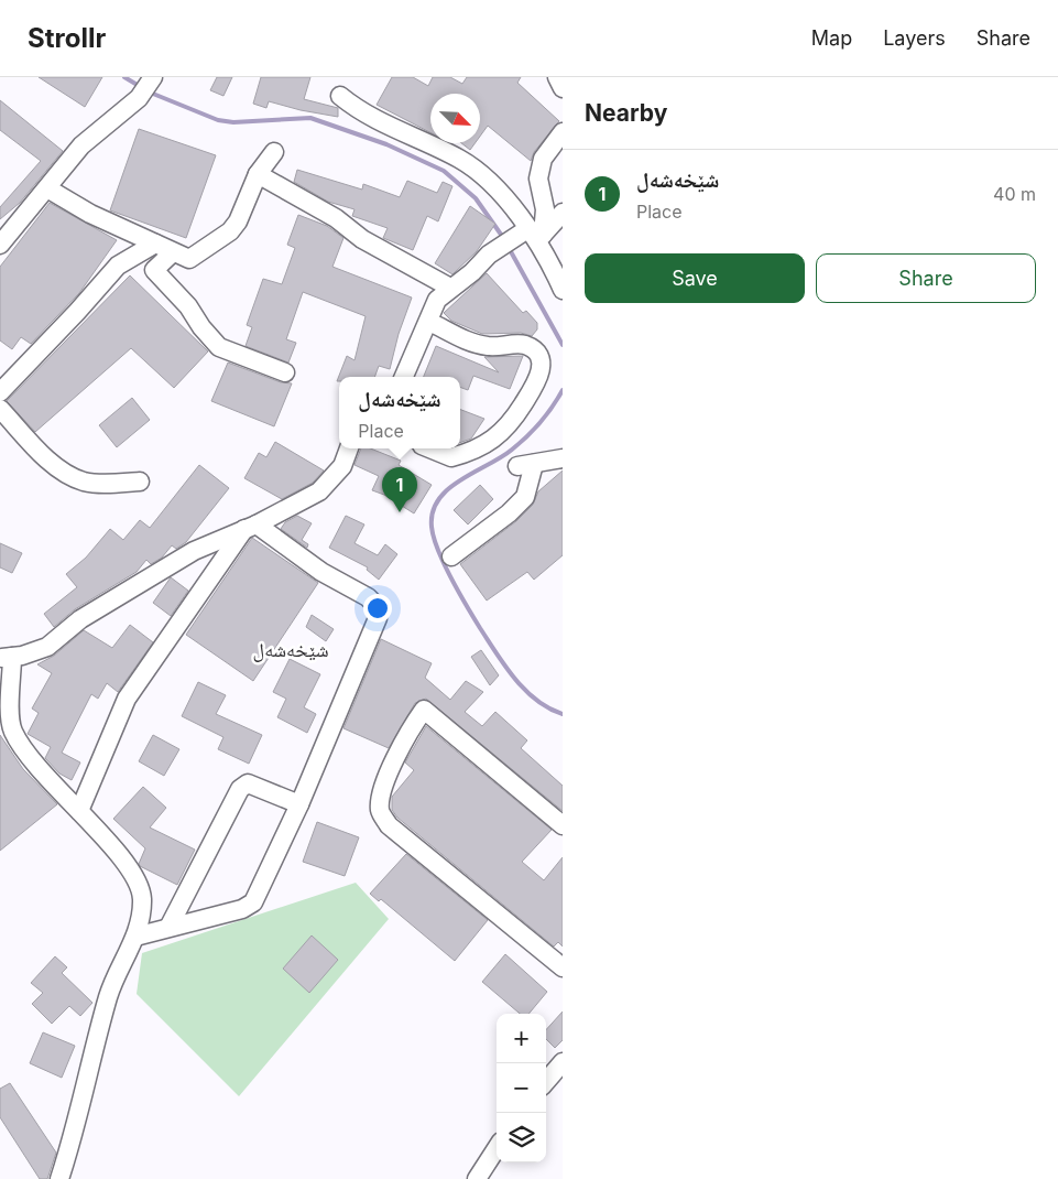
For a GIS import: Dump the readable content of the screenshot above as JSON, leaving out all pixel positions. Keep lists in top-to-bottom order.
{
  "districts": ["شێخەشەل"],
  "north": "bottom right",
  "page": {
    "header": "Strollr",
    "nav": ["Map", "Layers", "Share"],
    "heading": "Nearby",
    "list": [
      {
        "mark": "1",
        "name": "شێخه‌شه‌ل",
        "note": "Place",
        "value": "40 m"
      }
    ],
    "buttons": ["Save", "Share"],
    "popup": ["شێخه‌شه‌ل", "Place"],
    "pins": "1",
    "map_buttons": ["+", "−"]
  }
}
